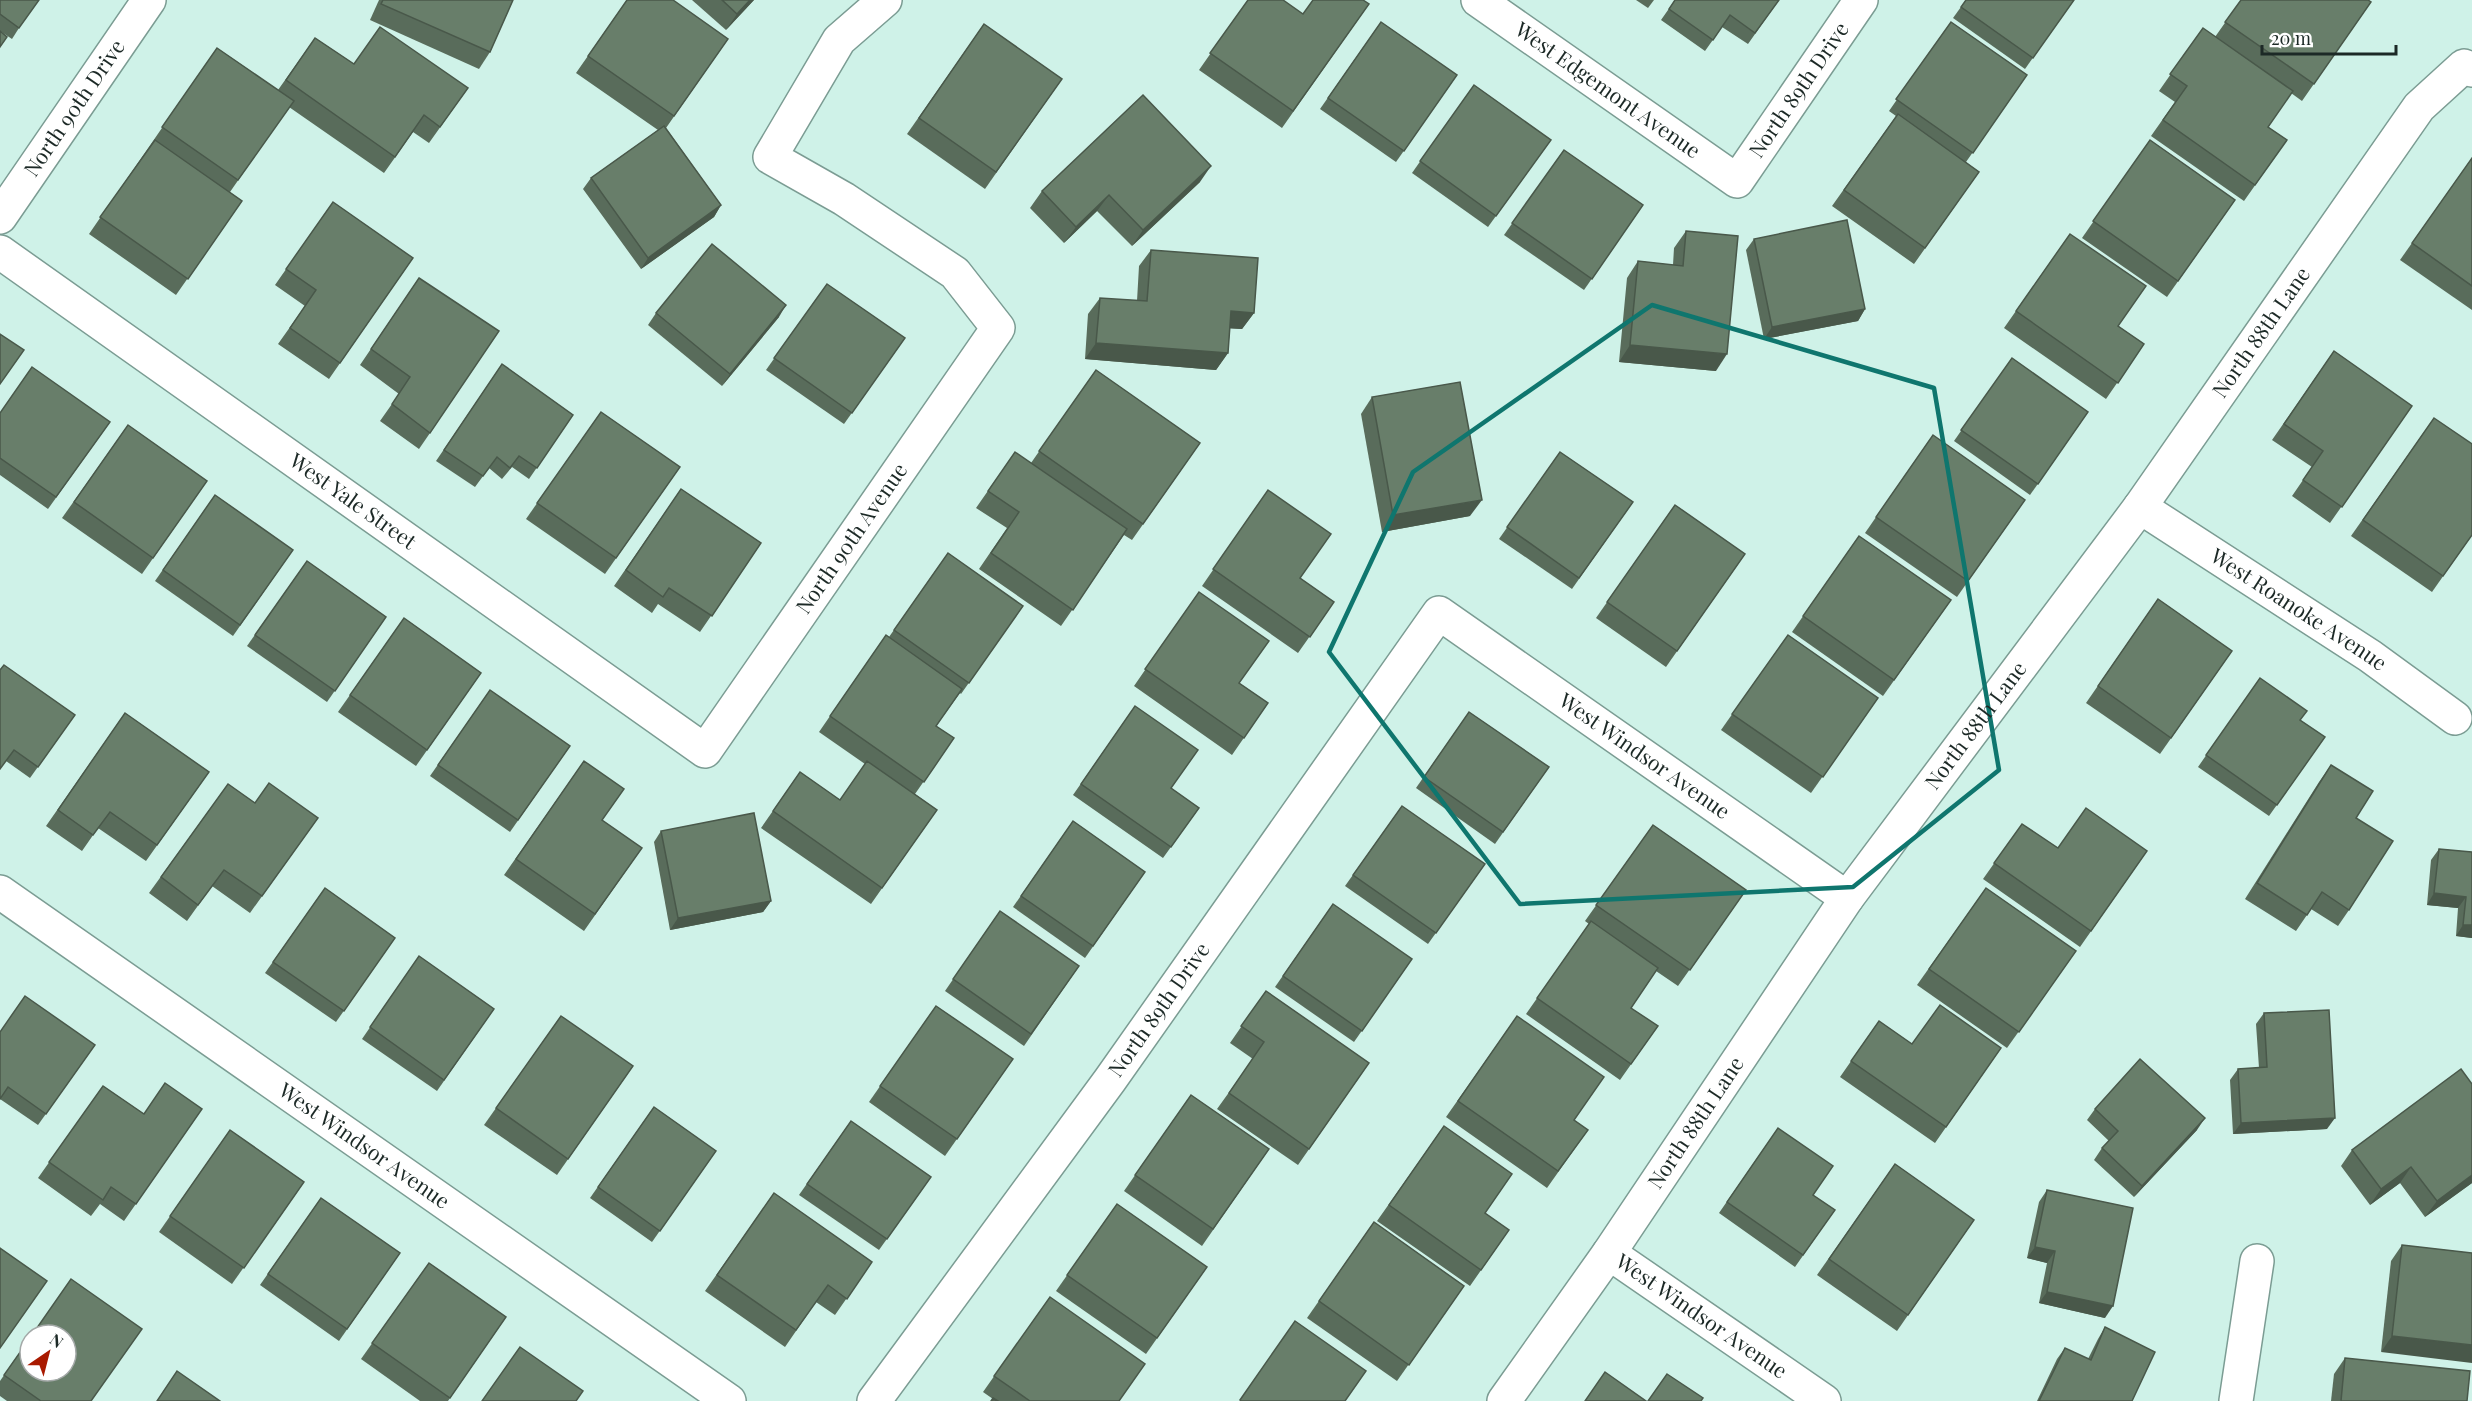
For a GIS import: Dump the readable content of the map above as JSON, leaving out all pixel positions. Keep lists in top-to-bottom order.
{
  "streets": {
    "street": [
      "West Edgemont Avenue",
      "North 89th Drive",
      "North 90th Drive",
      "North 88th Lane",
      "West Yale Street",
      "North 90th Avenue",
      "West Roanoke Avenue",
      "West Windsor Avenue"
    ]
  },
  "crossings": [
    ["West Edgemont Avenue", "North 89th Drive"],
    ["North 89th Drive", "West Windsor Avenue"],
    ["North 88th Lane", "West Roanoke Avenue"],
    ["North 88th Lane", "West Windsor Avenue"],
    ["West Yale Street", "North 90th Avenue"]
  ],
  "scale_bar": "20 m",
  "north": "top right"
}
